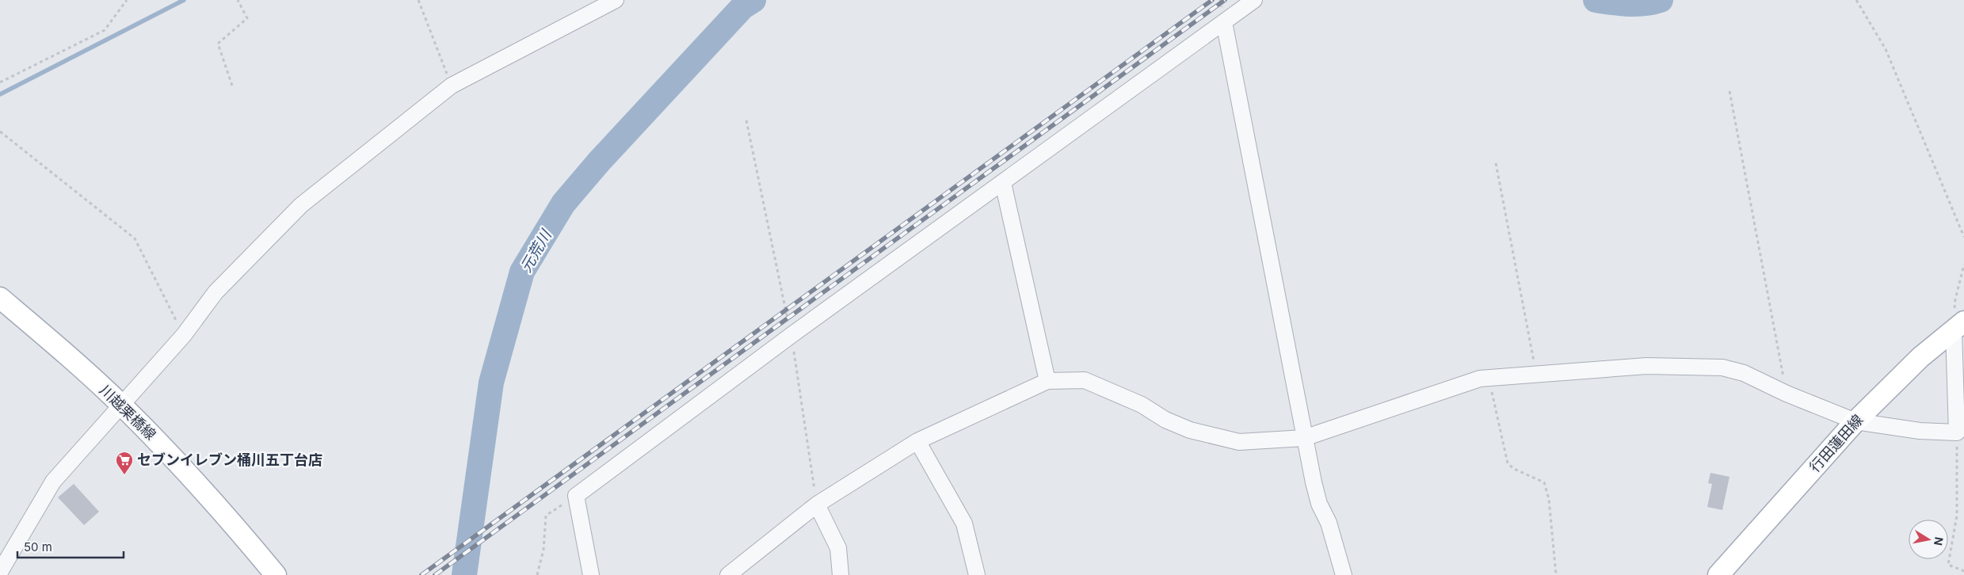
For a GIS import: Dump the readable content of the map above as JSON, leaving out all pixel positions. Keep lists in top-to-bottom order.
{
  "streets": {
    "main road": ["川越栗橋線", "行田蓮田線"]
  },
  "water": ["元荒川"],
  "places": {
    "supermarket": ["セブンイレブン桶川五丁台店"]
  },
  "scale_bar": "50 m",
  "north": "right"
}
